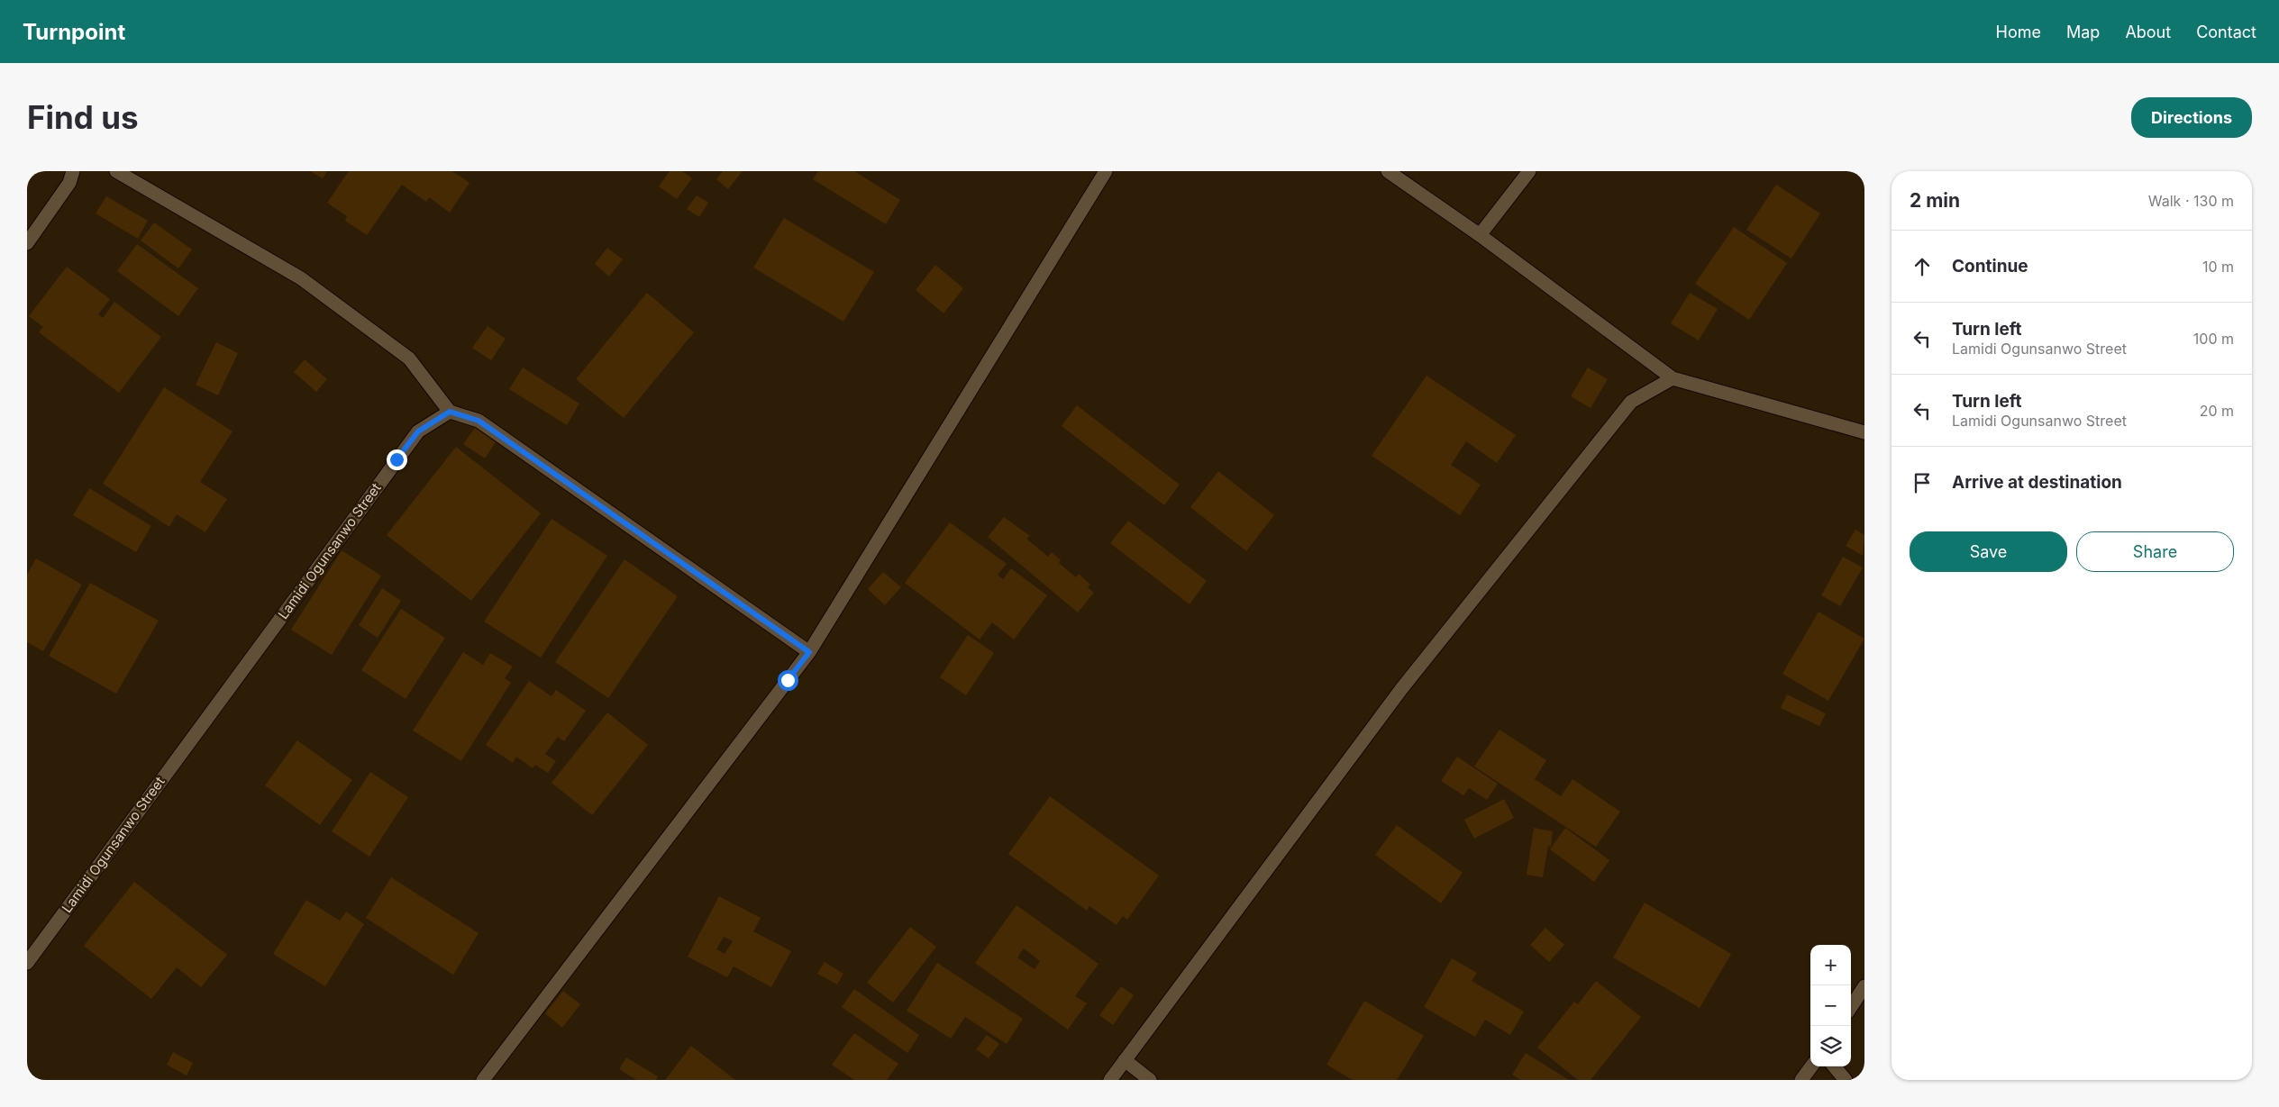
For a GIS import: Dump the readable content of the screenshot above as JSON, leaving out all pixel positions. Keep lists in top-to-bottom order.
{
  "streets": {
    "street": ["Lamidi Ogunsanwo Street"]
  },
  "page": {
    "header": "Turnpoint",
    "nav": [
      "Home",
      "Map",
      "About",
      "Contact"
    ],
    "buttons": [
      "Directions",
      ["Save", "Share"]
    ],
    "title": "Find us",
    "heading": ["2 min", "Walk · 130 m"],
    "list": [
      ["Continue", "10 m"],
      ["Turn left", "Lamidi Ogunsanwo Street", "100 m"],
      ["Turn left", "Lamidi Ogunsanwo Street", "20 m"],
      "Arrive at destination"
    ],
    "map_buttons": ["+", "−"]
  }
}
